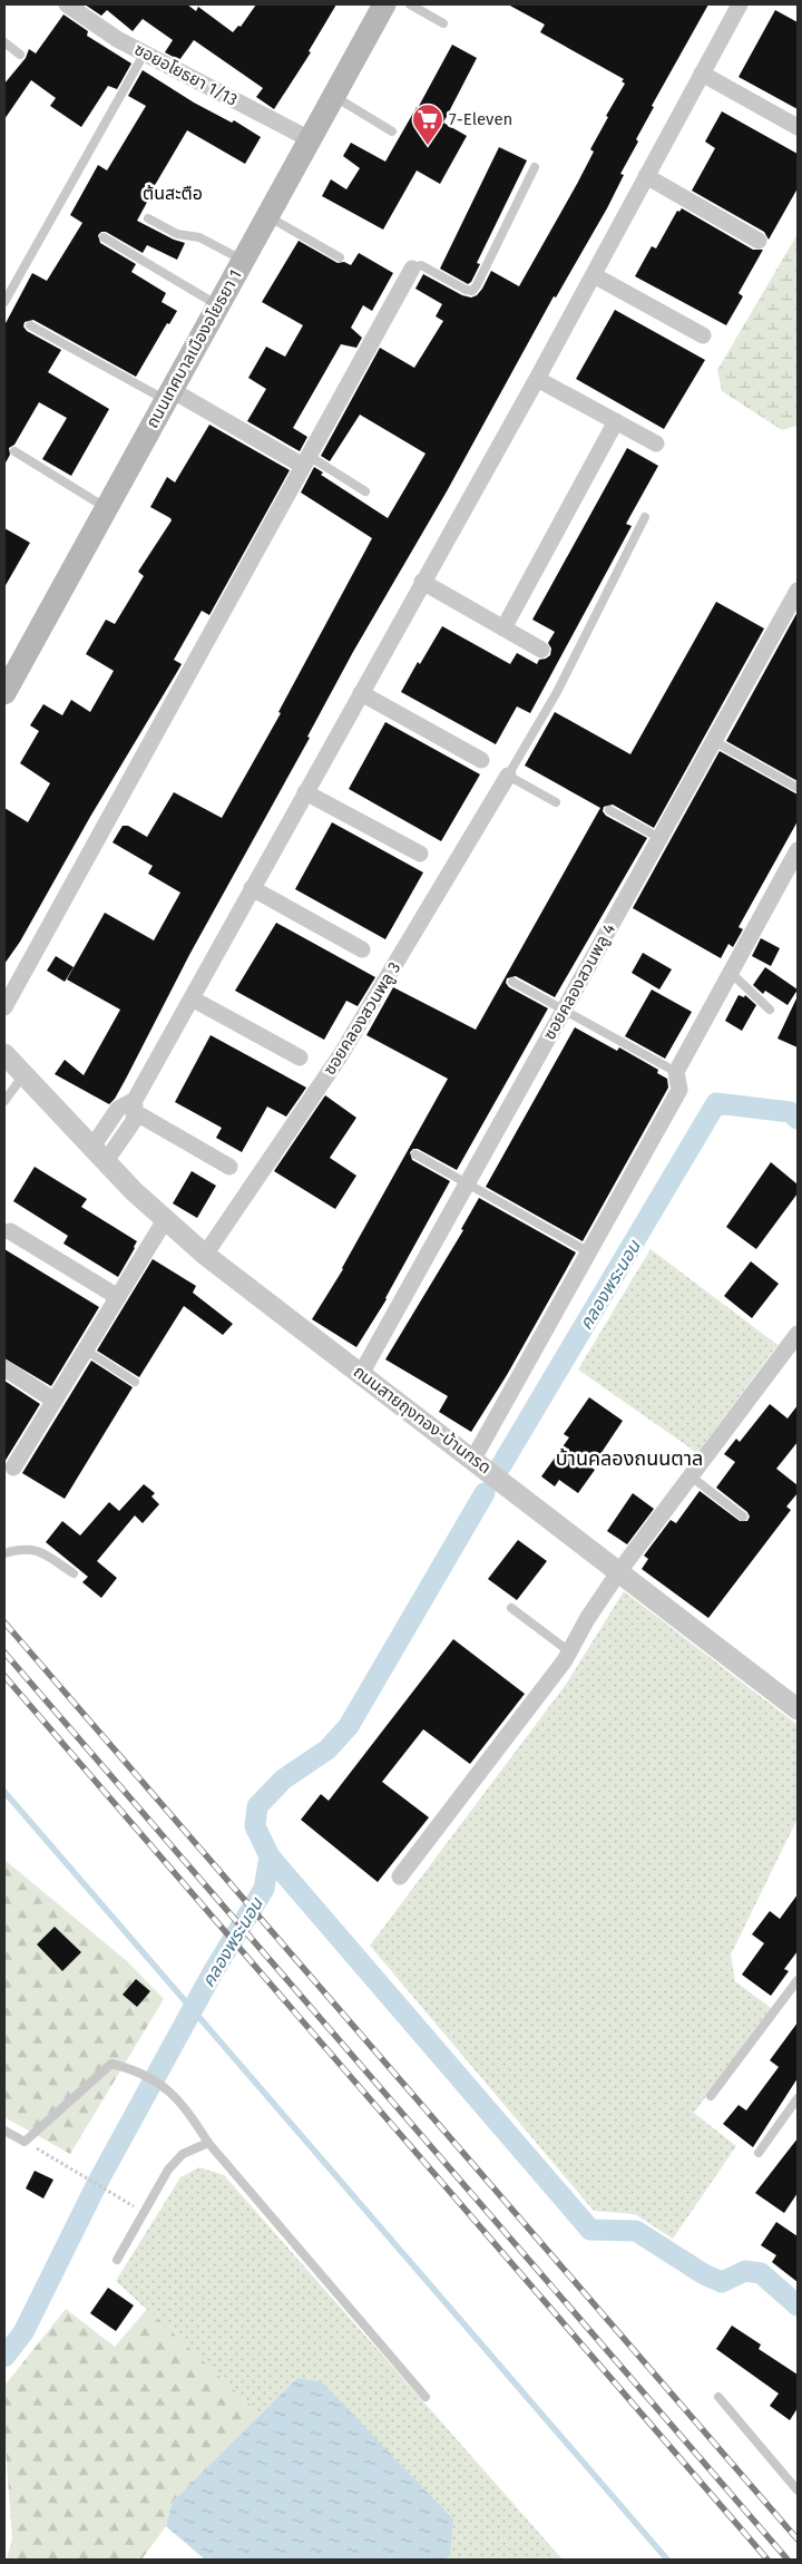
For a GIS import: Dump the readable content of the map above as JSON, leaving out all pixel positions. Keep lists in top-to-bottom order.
{
  "streets": {
    "main road": ["ถนนเทศบาลเมืองอโยธยา 1"],
    "street": [
      "ซอยอโยธยา 1/13",
      "ซอยคลองสวนพลู 4",
      "ซอยคลองสวนพลู 3",
      "ถนนสายถุงทอง-บ้านกรด"
    ]
  },
  "crossings": [
    ["ซอยอโยธยา 1/13", "ถนนเทศบาลเมืองอโยธยา 1"],
    ["ซอยคลองสวนพลู 4", "ถนนสายถุงทอง-บ้านกรด"],
    ["ซอยคลองสวนพลู 3", "ถนนสายถุงทอง-บ้านกรด"]
  ],
  "districts": ["ต้นสะตือ", "บ้านคลองถนนตาล"],
  "water": ["คลองพระนอน"],
  "places": {
    "supermarket": ["7-Eleven"]
  }
}
